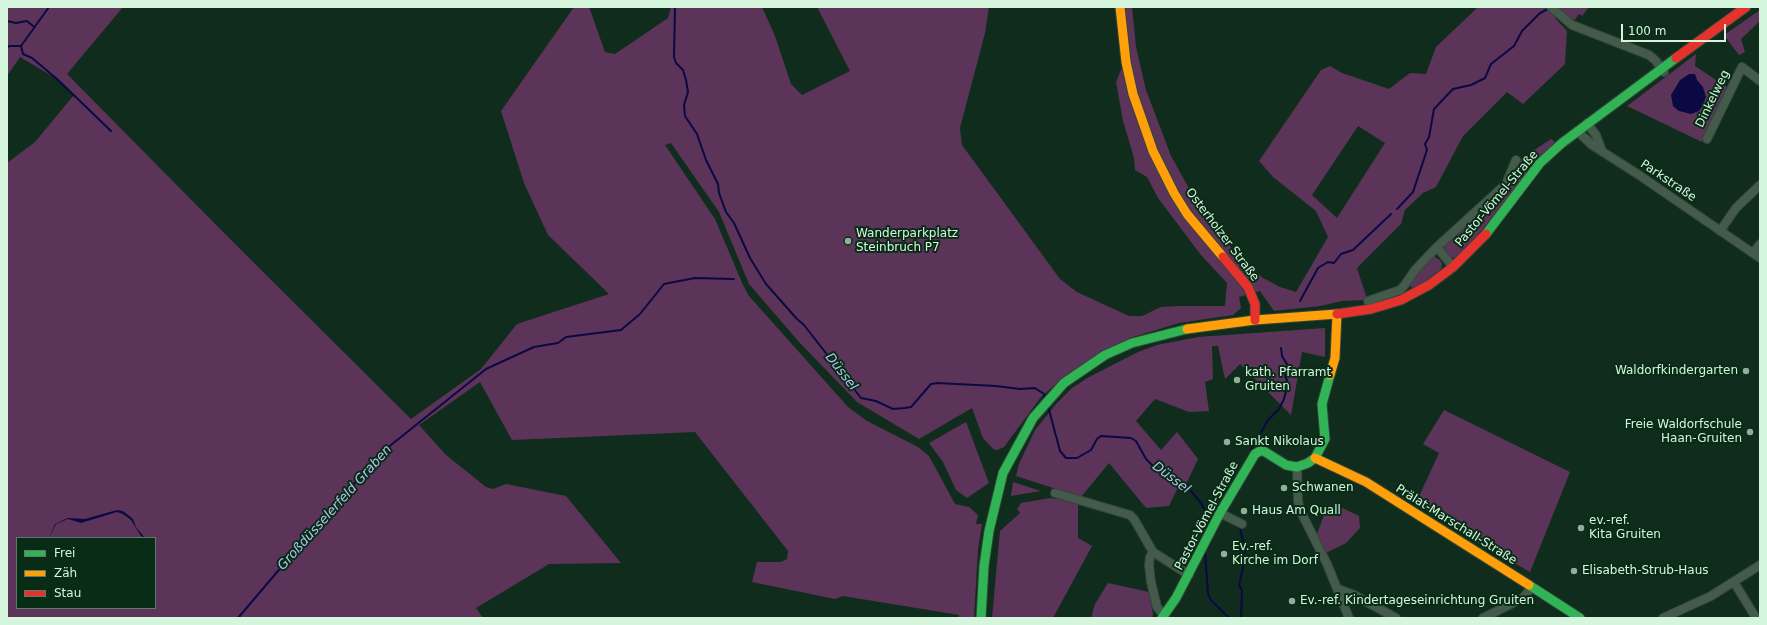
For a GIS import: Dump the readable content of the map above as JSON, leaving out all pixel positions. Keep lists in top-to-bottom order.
{
  "streets": {
    "main road": ["Pastor-Vömel-Straße", "Osterholzer Straße", "Prälat-Marschall-Straße"],
    "street": ["Dinkelweg", "Parkstraße"]
  },
  "crossings": [
    ["Parkstraße", "Pastor-Vömel-Straße"],
    ["Pastor-Vömel-Straße", "Osterholzer Straße"]
  ],
  "water": ["Düssel", "Großdüsselerfeld Graben"],
  "places": [
    "Wanderparkplatz Steinbruch P7",
    "Waldorfkindergarten",
    "kath. Pfarramt Gruiten",
    "Freie Waldorfschule Haan-Gruiten",
    "Sankt Nikolaus",
    "Schwanen",
    "Haus Am Quall",
    "ev.-ref. Kita Gruiten",
    "Ev.-ref. Kirche im Dorf",
    "Elisabeth-Strub-Haus",
    "Ev.-ref. Kindertageseinrichtung Gruiten"
  ],
  "legend": ["Frei", "Zäh", "Stau"],
  "scale_bar": "100 m"
}
